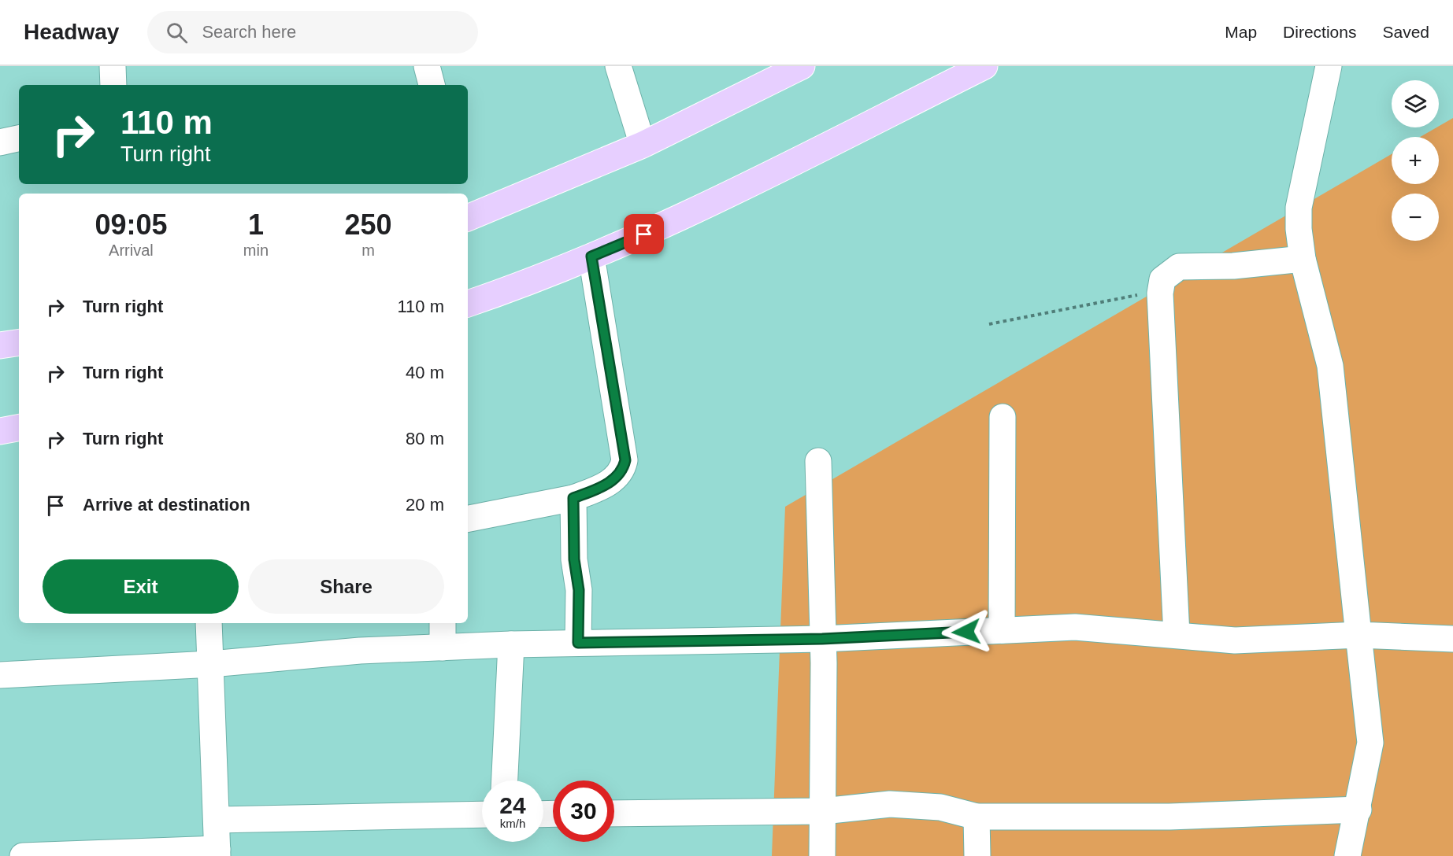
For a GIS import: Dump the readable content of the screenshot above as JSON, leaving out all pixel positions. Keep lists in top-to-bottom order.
{
  "page": {
    "header": "Headway",
    "search": "Search here",
    "nav": ["Map", "Directions", "Saved"],
    "map_buttons": ["+", "−"],
    "turn": ["110 m", "Turn right"],
    "eta": [
      "09:05",
      "Arrival",
      "1",
      "min",
      "250",
      "m"
    ],
    "list": [
      {
        "name": "Turn right",
        "value": "110 m"
      },
      {
        "name": "Turn right",
        "value": "40 m"
      },
      {
        "name": "Turn right",
        "value": "80 m"
      },
      {
        "name": "Arrive at destination",
        "value": "20 m"
      }
    ],
    "buttons": ["Exit", "Share"],
    "speed": "24 km/h",
    "limit": "30"
  }
}
